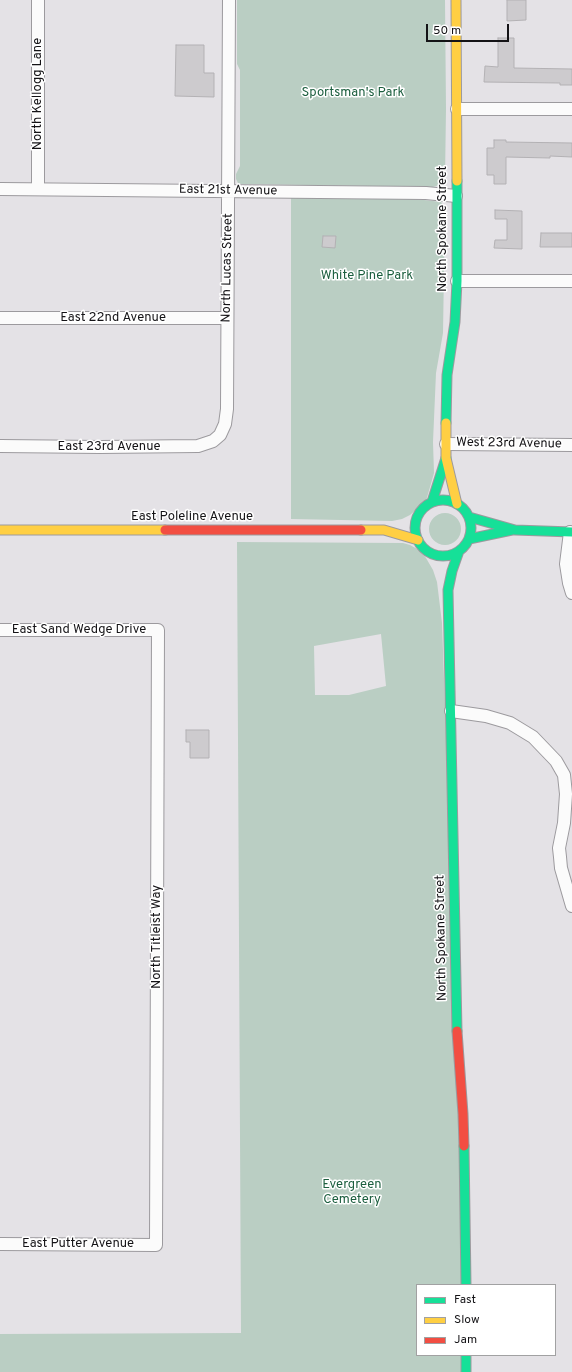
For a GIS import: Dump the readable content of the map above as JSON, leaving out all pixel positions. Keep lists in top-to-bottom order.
{
  "streets": {
    "main road": ["North Spokane Street", "East Poleline Avenue"],
    "street": [
      "North Kellogg Lane",
      "East 21st Avenue",
      "North Lucas Street",
      "East 22nd Avenue",
      "West 23rd Avenue",
      "East 23rd Avenue",
      "East Sand Wedge Drive",
      "North Titleist Way",
      "East Putter Avenue"
    ]
  },
  "crossings": [
    ["North Kellogg Lane", "East 21st Avenue"],
    ["East 21st Avenue", "North Spokane Street"],
    ["East 21st Avenue", "North Lucas Street"],
    ["North Spokane Street", "West 23rd Avenue"],
    ["North Spokane Street", "East Poleline Avenue"],
    ["North Lucas Street", "East 22nd Avenue"],
    ["North Lucas Street", "East 23rd Avenue"],
    ["East Sand Wedge Drive", "North Titleist Way"],
    ["North Titleist Way", "East Putter Avenue"]
  ],
  "parks": ["Sportsman's Park", "White Pine Park", "Evergreen Cemetery"],
  "legend": ["Fast", "Slow", "Jam"],
  "scale_bar": "50 m"
}
